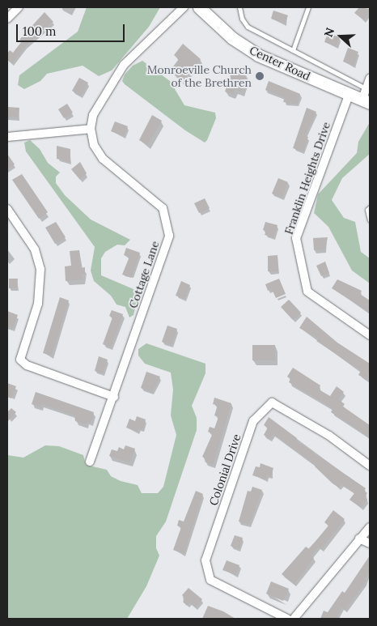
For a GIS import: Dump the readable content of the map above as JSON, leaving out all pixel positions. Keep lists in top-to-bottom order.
{
  "streets": {
    "main road": ["Center Road"],
    "street": ["Franklin Heights Drive", "Cottage Lane", "Colonial Drive"]
  },
  "crossings": [
    ["Center Road", "Franklin Heights Drive"]
  ],
  "places": ["Monroeville Church of the Brethren"],
  "scale_bar": "100 m",
  "north": "left"
}
